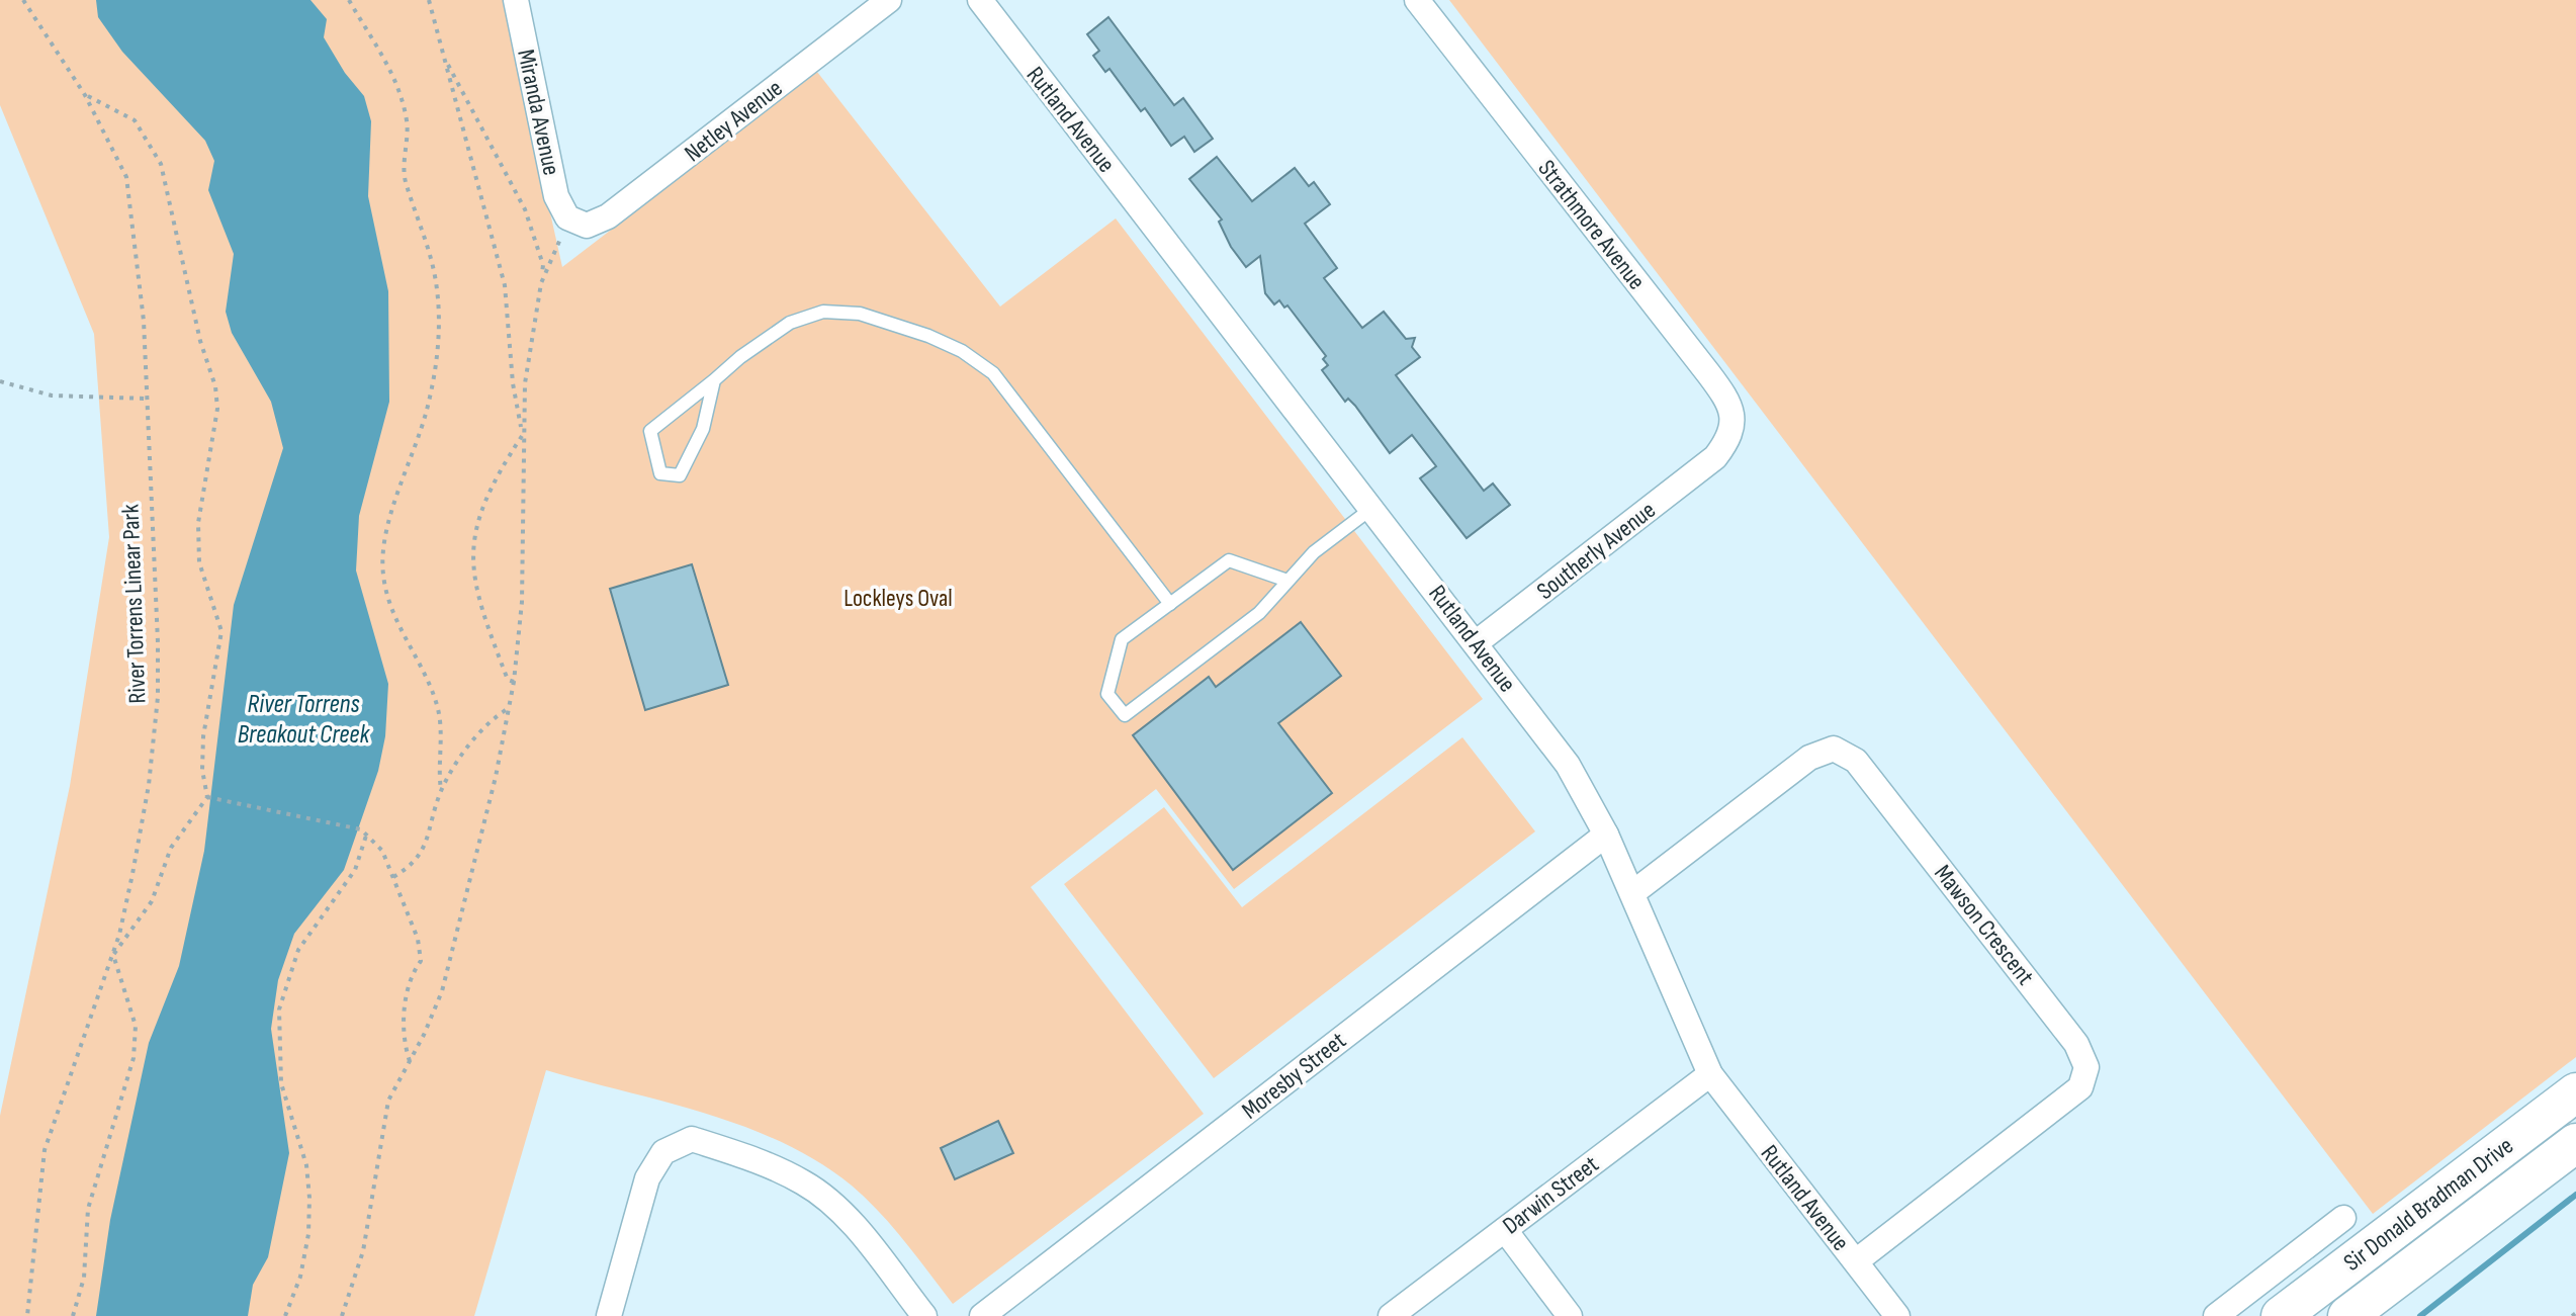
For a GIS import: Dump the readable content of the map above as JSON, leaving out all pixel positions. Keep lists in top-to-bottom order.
{
  "streets": {
    "main road": ["Sir Donald Bradman Drive"],
    "street": [
      "Miranda Avenue",
      "Rutland Avenue",
      "Netley Avenue",
      "Strathmore Avenue",
      "Southerly Avenue",
      "Mawson Crescent",
      "Moresby Street",
      "Darwin Street"
    ],
    "path": ["River Torrens Linear Park"]
  },
  "crossings": [
    ["Miranda Avenue", "Netley Avenue"],
    ["Rutland Avenue", "Southerly Avenue"],
    ["Rutland Avenue", "Mawson Crescent"],
    ["Rutland Avenue", "Moresby Street"],
    ["Rutland Avenue", "Darwin Street"],
    ["Strathmore Avenue", "Southerly Avenue"]
  ],
  "water": ["River Torrens Breakout Creek"],
  "parks": ["Lockleys Oval"]
}
